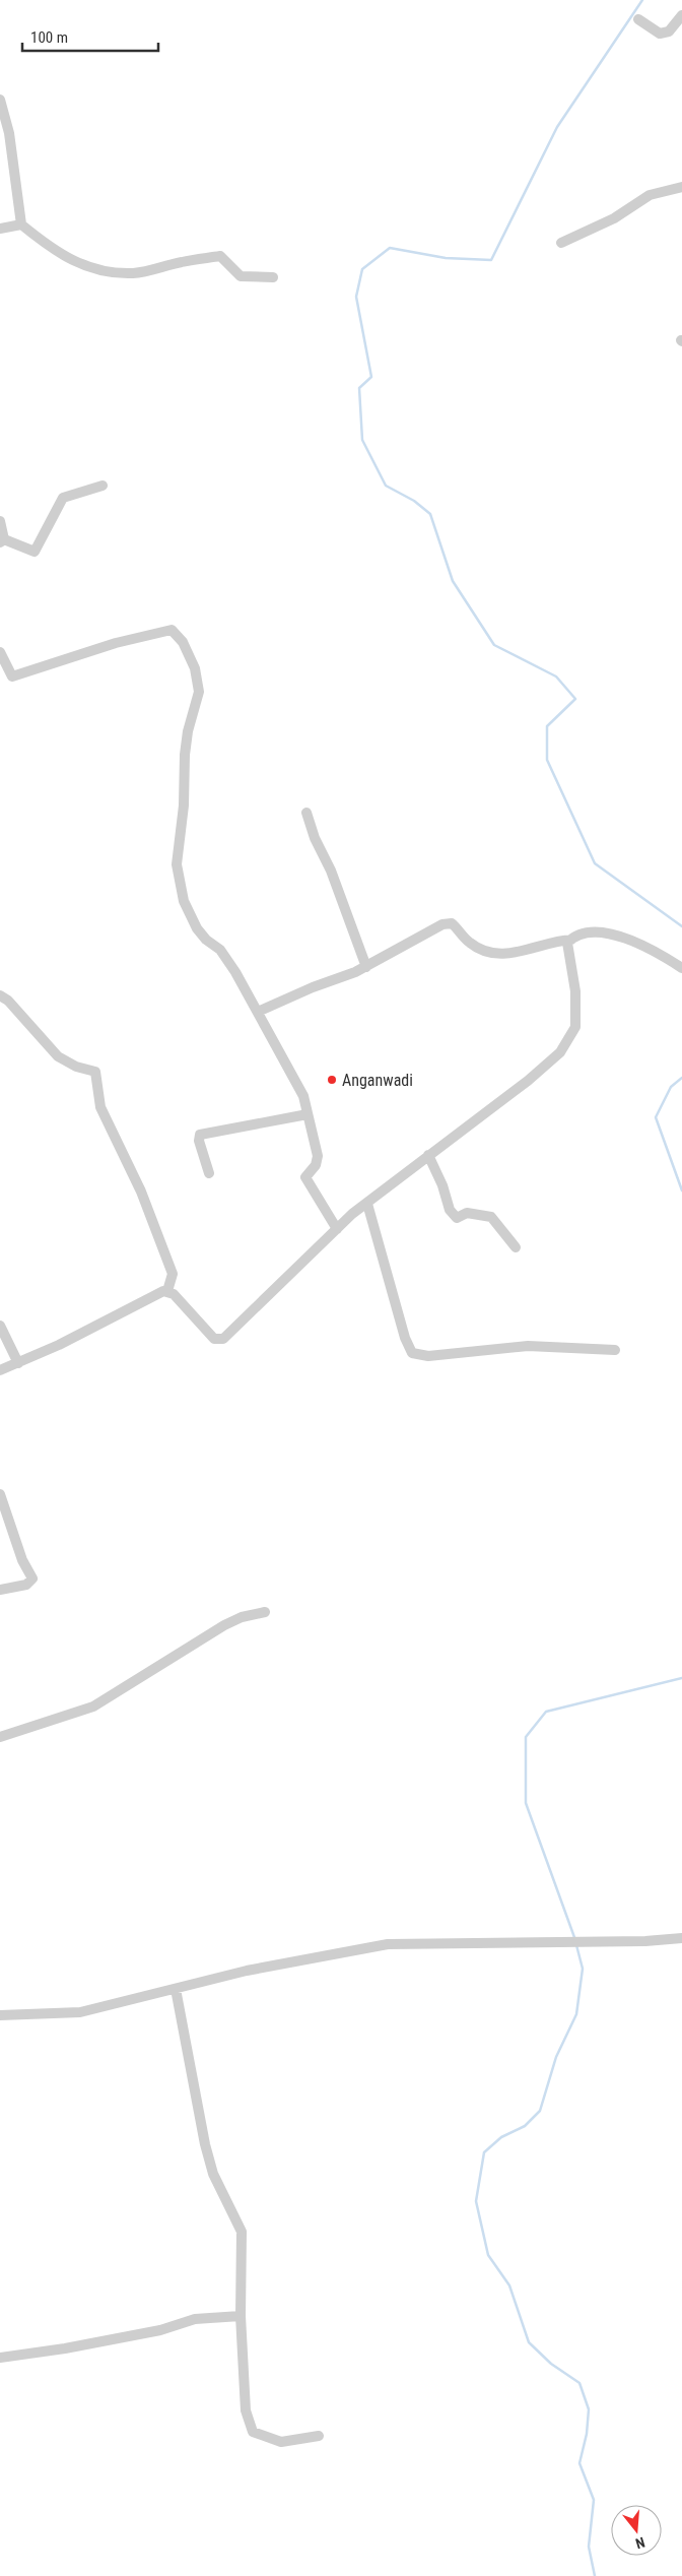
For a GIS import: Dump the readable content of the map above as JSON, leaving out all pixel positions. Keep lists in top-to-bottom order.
{
  "places": ["Anganwadi"],
  "scale_bar": "100 m",
  "north": "bottom"
}
